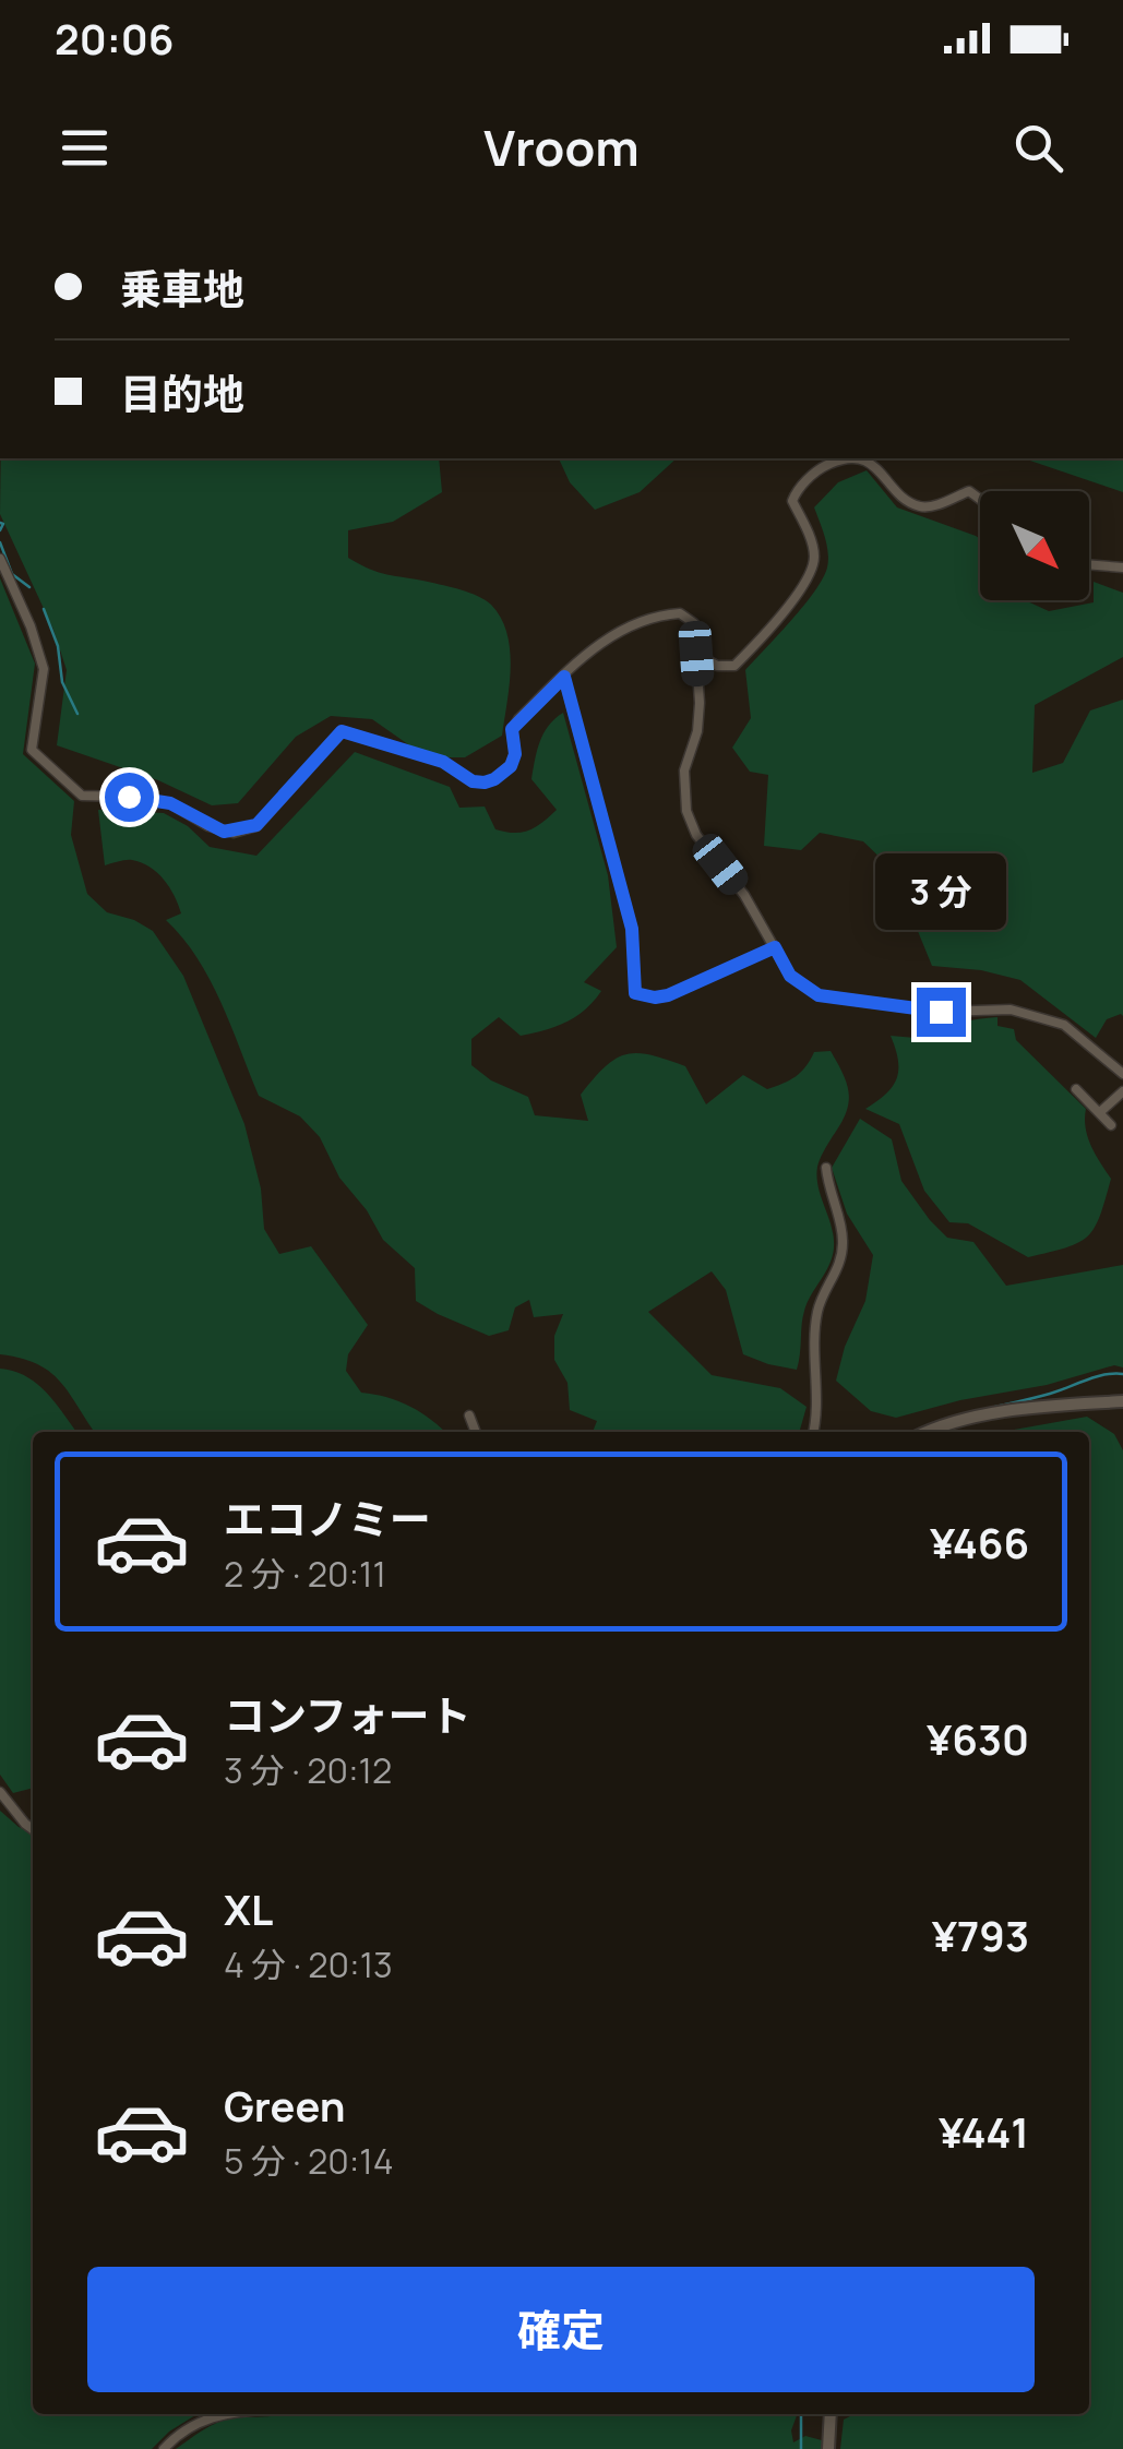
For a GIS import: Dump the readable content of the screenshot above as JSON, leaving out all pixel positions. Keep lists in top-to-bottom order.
{
  "north": "bottom right",
  "page": {
    "status": "20:06",
    "header": "Vroom",
    "banner": ["乗車地", "目的地"],
    "bubble": "3 分",
    "list": [
      {
        "name": "エコノミー",
        "note": "2 分 · 20:11",
        "value": "¥466"
      },
      {
        "name": "コンフォート",
        "note": "3 分 · 20:12",
        "value": "¥630"
      },
      {
        "name": "XL",
        "note": "4 分 · 20:13",
        "value": "¥793"
      },
      {
        "name": "Green",
        "note": "5 分 · 20:14",
        "value": "¥441"
      }
    ],
    "buttons": "確定"
  }
}
